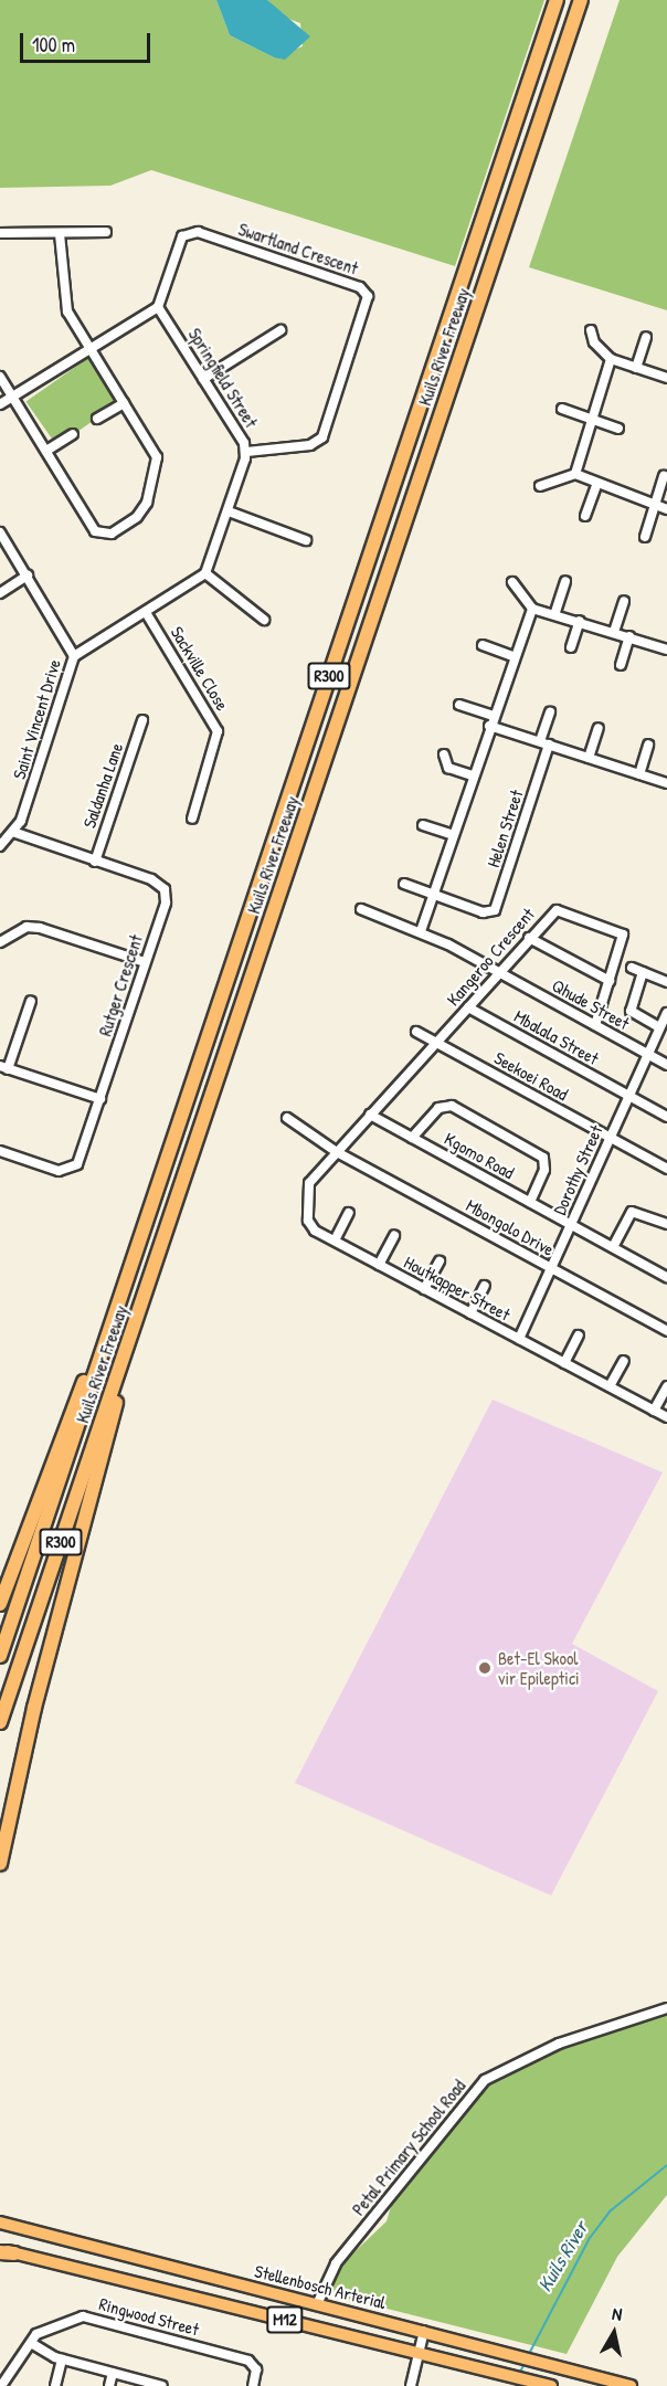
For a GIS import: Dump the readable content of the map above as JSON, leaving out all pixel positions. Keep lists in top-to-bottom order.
{
  "streets": {
    "highway": ["Kuils River Freeway", "R300"],
    "main road": ["Stellenbosch Arterial", "M12"],
    "street": [
      "Swartland Crescent",
      "Springfield Street",
      "Sackville Close",
      "Saint Vincent Drive",
      "Saldanha Lane",
      "Helen Street",
      "Kangeroo Crescent",
      "Rutger Crescent",
      "Qhude Street",
      "Mbalala Street",
      "Seekoei Road",
      "Kgomo Road",
      "Dorothy Street",
      "Mbongolo Drive",
      "Houtkapper Street",
      "Petal Primary School Road",
      "Ringwood Street"
    ]
  },
  "crossings": [
    ["Swartland Crescent", "Springfield Street"],
    ["Saint Vincent Drive", "Rutger Crescent"],
    ["Saldanha Lane", "Rutger Crescent"],
    ["Kangeroo Crescent", "Qhude Street"],
    ["Kangeroo Crescent", "Mbalala Street"],
    ["Kangeroo Crescent", "Seekoei Road"],
    ["Kangeroo Crescent", "Kgomo Road"],
    ["Kangeroo Crescent", "Mbongolo Drive"],
    ["Kangeroo Crescent", "Houtkapper Street"],
    ["Qhude Street", "Dorothy Street"],
    ["Mbalala Street", "Dorothy Street"],
    ["Seekoei Road", "Dorothy Street"],
    ["Kgomo Road", "Dorothy Street"],
    ["Dorothy Street", "Mbongolo Drive"],
    ["Dorothy Street", "Houtkapper Street"],
    ["Mbongolo Drive", "Houtkapper Street"],
    ["Petal Primary School Road", "Stellenbosch Arterial"]
  ],
  "water": ["Kuils River"],
  "places": ["Bet-El Skool vir Epileptici"],
  "scale_bar": "100 m",
  "north": "top"
}
